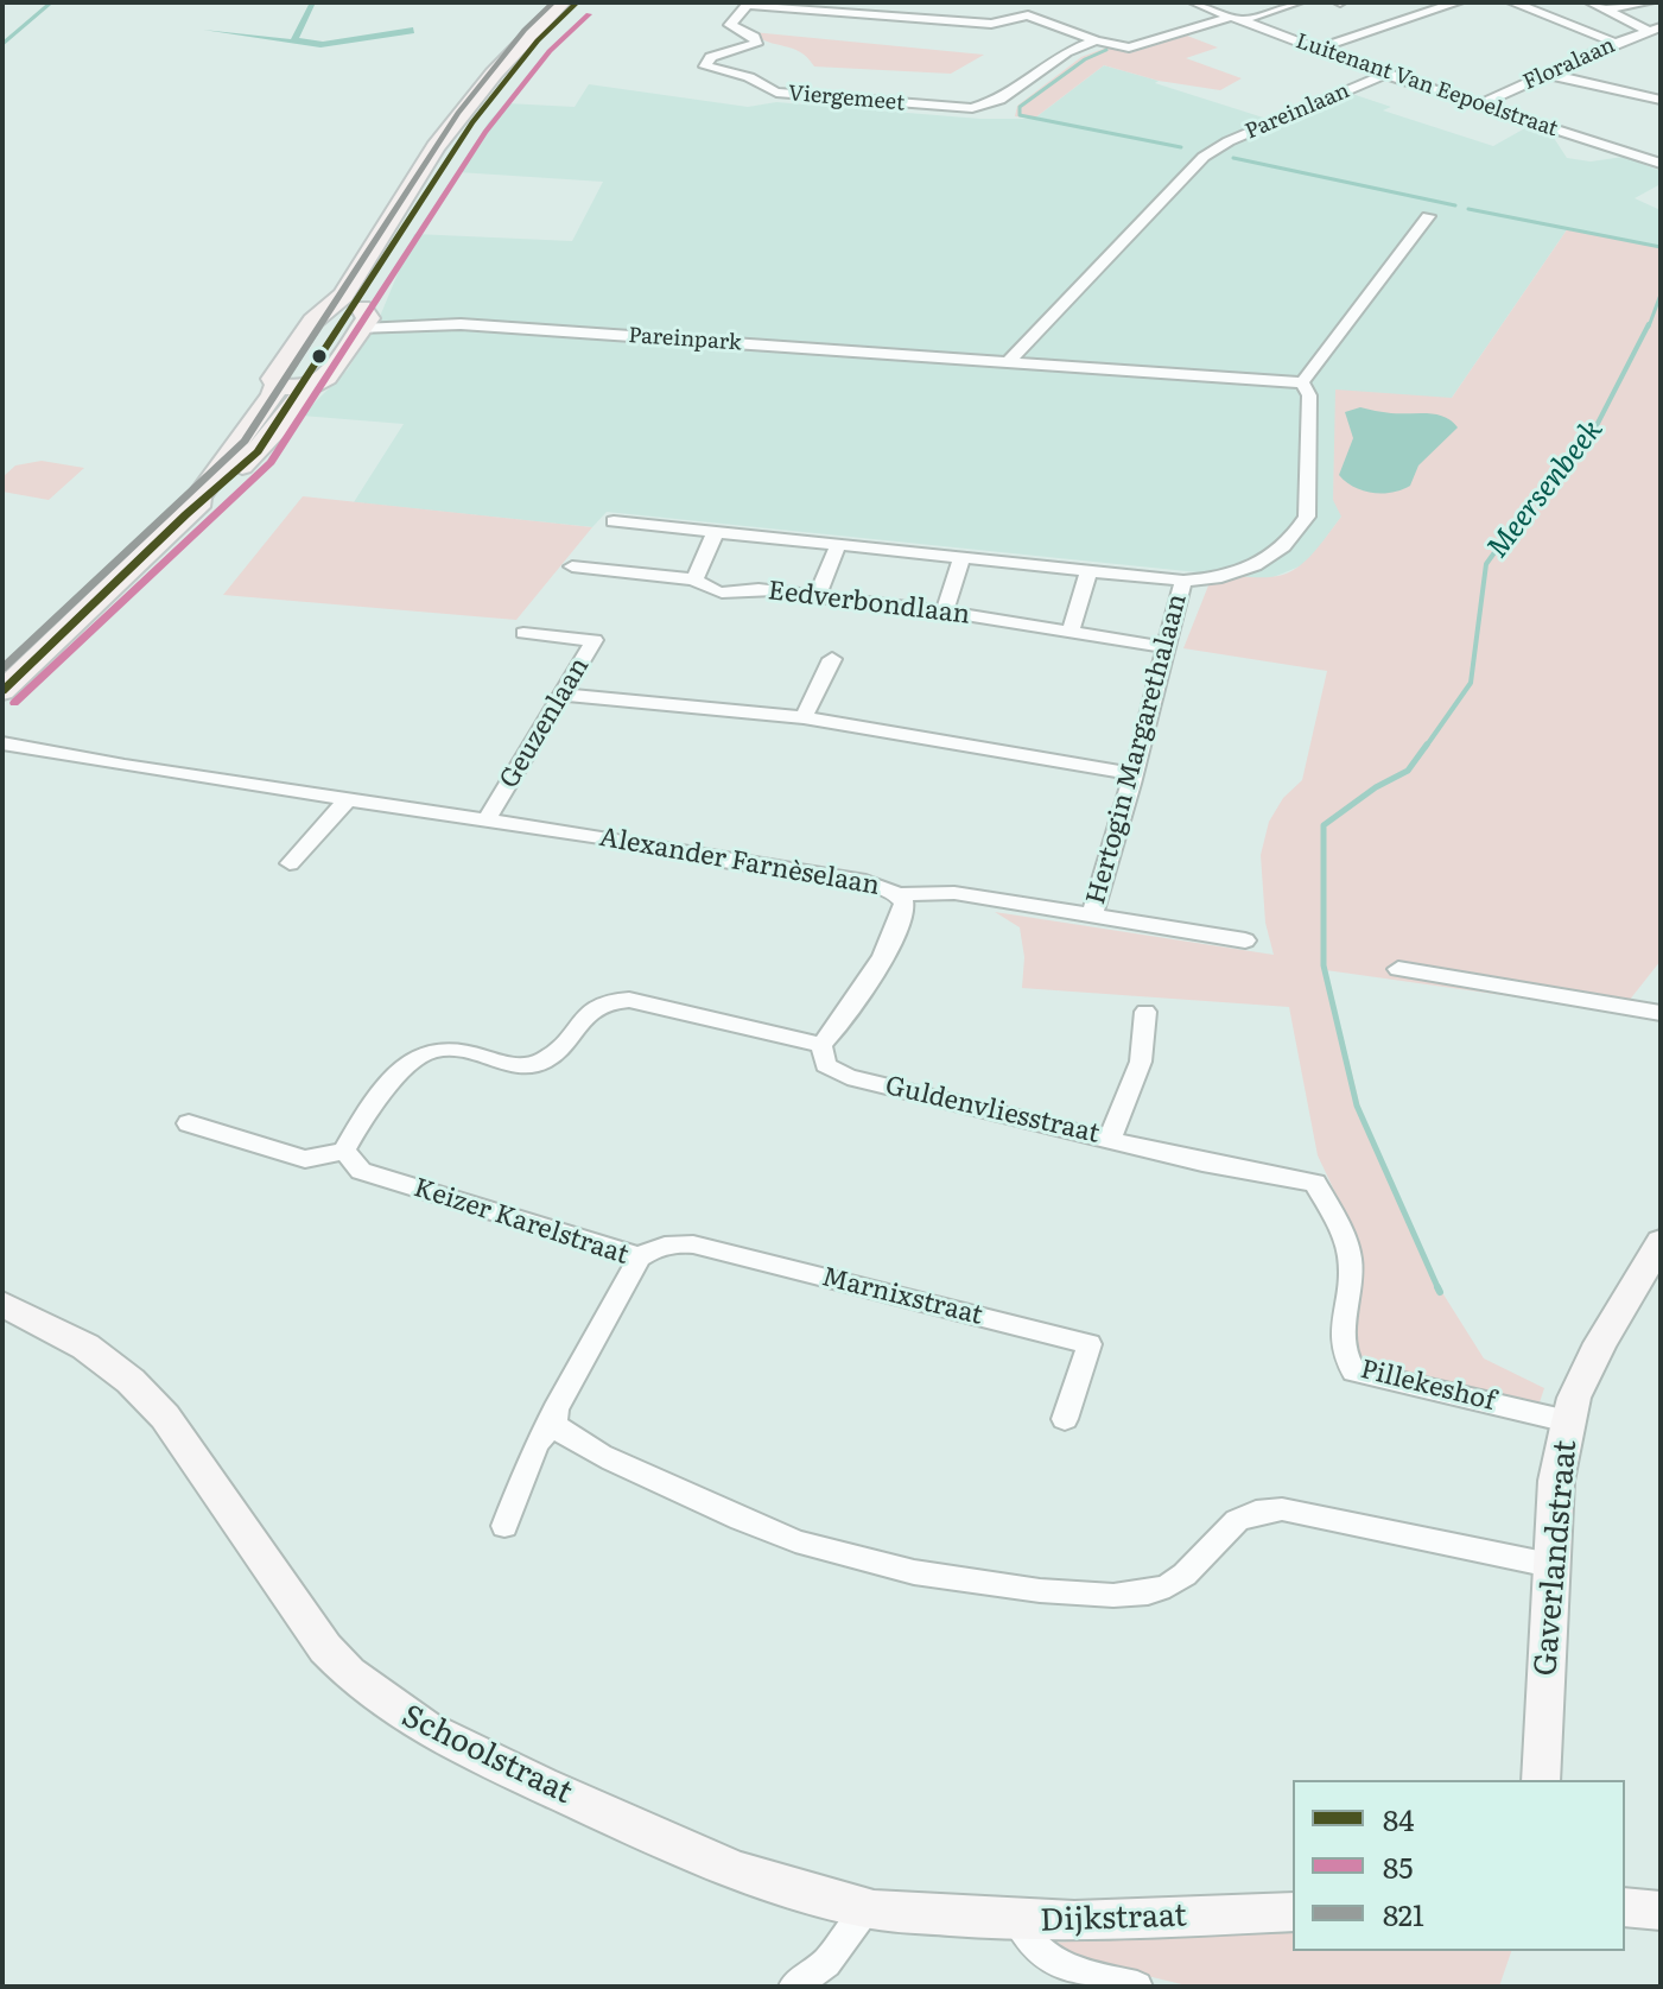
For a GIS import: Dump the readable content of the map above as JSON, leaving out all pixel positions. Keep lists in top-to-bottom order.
{
  "streets": {
    "main road": ["Gaverlandstraat", "Schoolstraat", "Dijkstraat"],
    "street": [
      "Floralaan",
      "Luitenant Van Eepoelstraat",
      "Viergemeet",
      "Pareinlaan",
      "Pareinpark",
      "Eedverbondlaan",
      "Geuzenlaan",
      "Hertogin Margarethalaan",
      "Alexander Farnèselaan",
      "Guldenvliesstraat",
      "Keizer Karelstraat",
      "Marnixstraat",
      "Pillekeshof"
    ]
  },
  "crossings": [
    ["Floralaan", "Luitenant Van Eepoelstraat"],
    ["Luitenant Van Eepoelstraat", "Viergemeet"],
    ["Luitenant Van Eepoelstraat", "Pareinlaan"],
    ["Pareinlaan", "Pareinpark"],
    ["Pareinpark", "Hertogin Margarethalaan"],
    ["Eedverbondlaan", "Hertogin Margarethalaan"],
    ["Geuzenlaan", "Alexander Farnèselaan"],
    ["Hertogin Margarethalaan", "Alexander Farnèselaan"],
    ["Guldenvliesstraat", "Pillekeshof"],
    ["Keizer Karelstraat", "Marnixstraat"],
    ["Pillekeshof", "Gaverlandstraat"],
    ["Schoolstraat", "Dijkstraat"]
  ],
  "water": ["Meersenbeek"],
  "lines": ["transit line 84", "transit line 821", "transit line 85"],
  "legend": ["84", "85", "821"]
}
